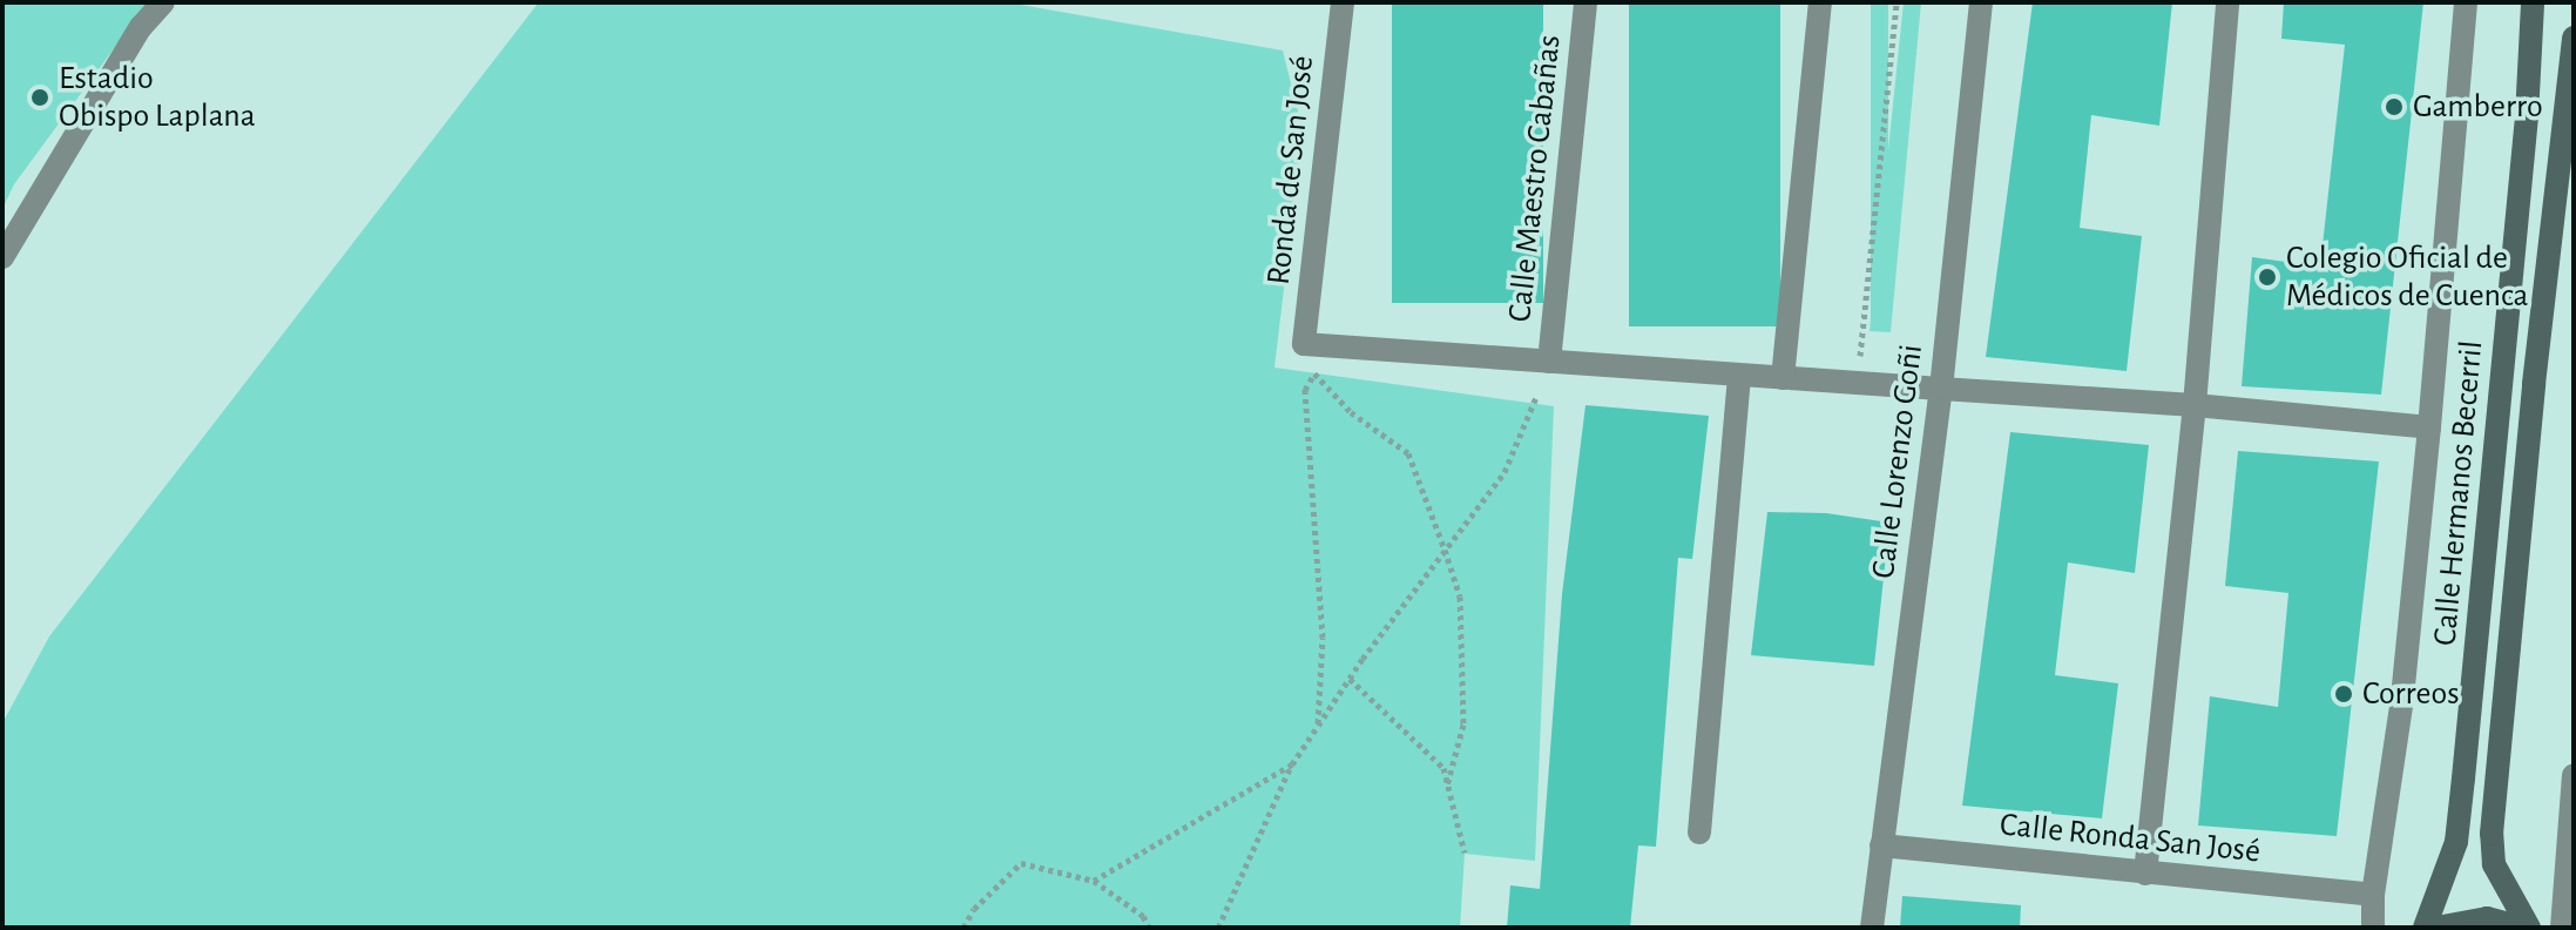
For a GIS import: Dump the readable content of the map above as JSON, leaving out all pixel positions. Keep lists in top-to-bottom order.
{
  "streets": {
    "main road": ["Calle Hermanos Becerril"],
    "street": [
      "Ronda de San José",
      "Calle Maestro Cabañas",
      "Calle Lorenzo Goñi",
      "Calle Ronda San José"
    ]
  },
  "crossings": [
    ["Ronda de San José", "Calle Maestro Cabañas"],
    ["Calle Lorenzo Goñi", "Calle Ronda San José"],
    ["Calle Hermanos Becerril", "Calle Ronda San José"]
  ],
  "places": [
    "Estadio Obispo Laplana",
    "Gamberro",
    "Colegio Oficial de Médicos de Cuenca",
    "Correos"
  ]
}
